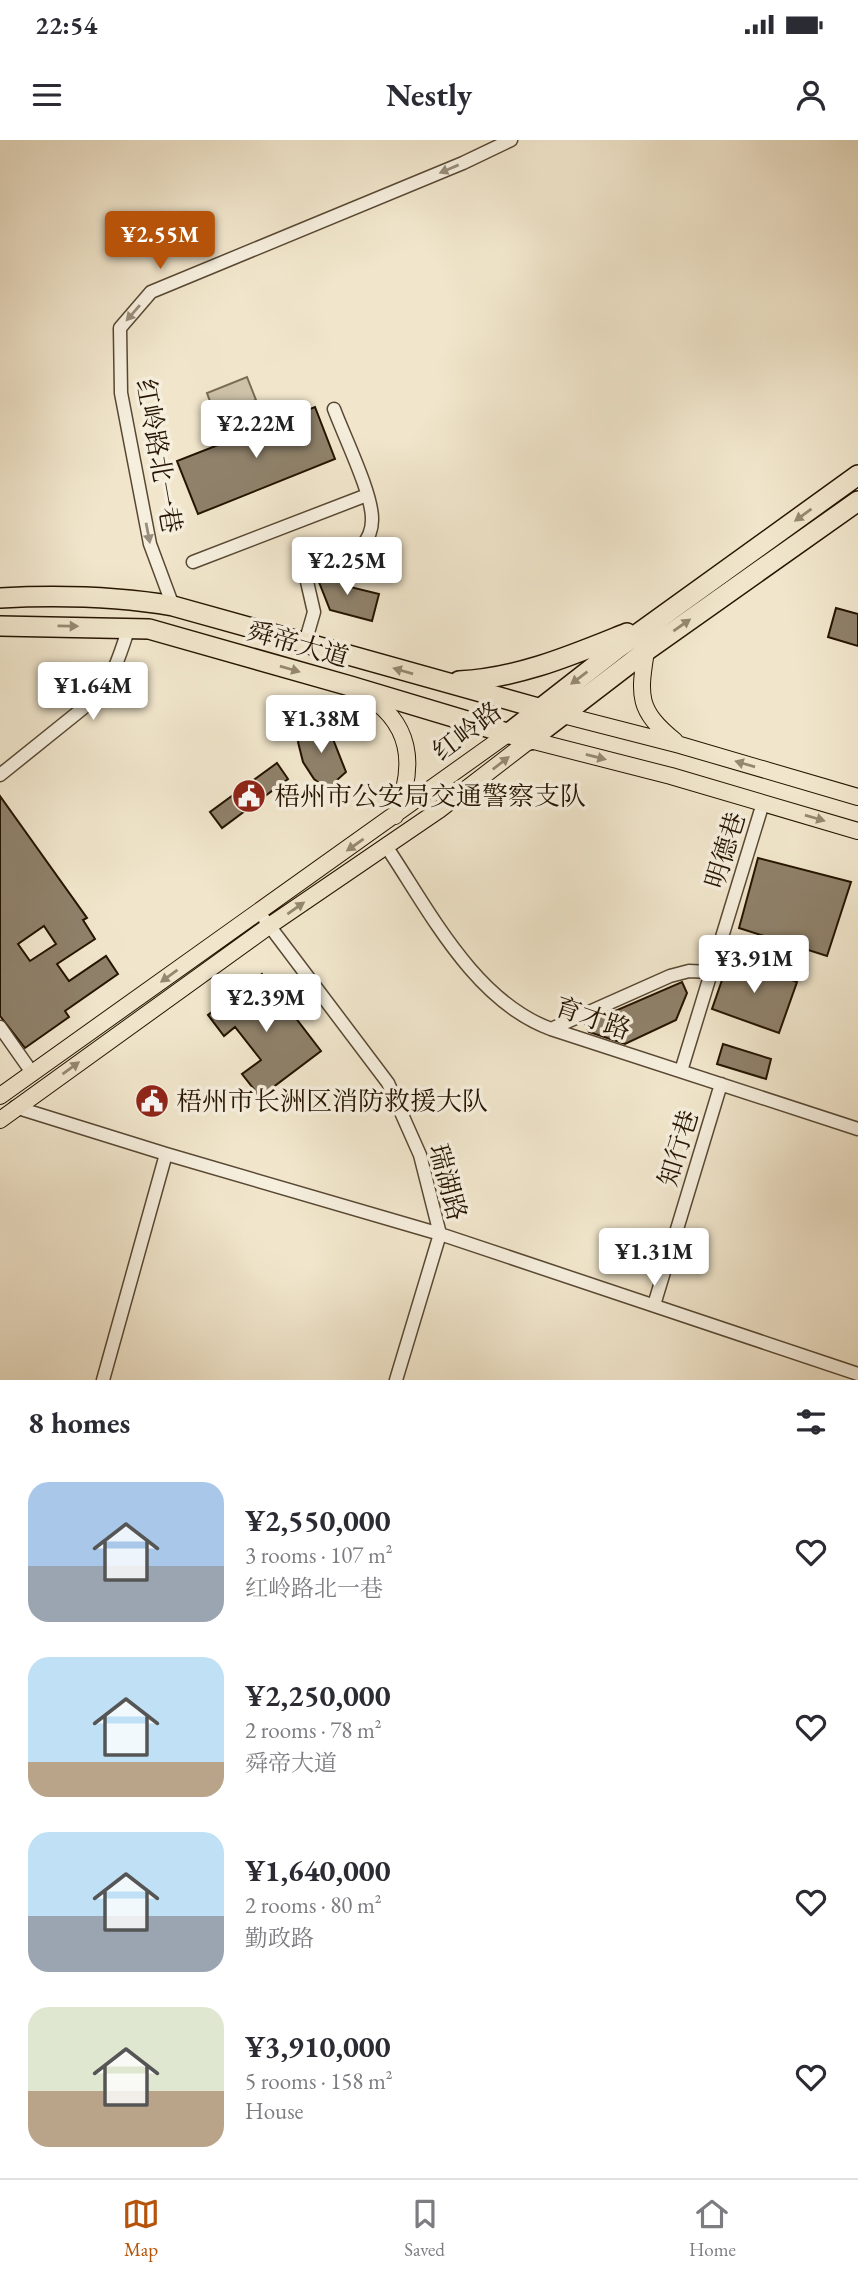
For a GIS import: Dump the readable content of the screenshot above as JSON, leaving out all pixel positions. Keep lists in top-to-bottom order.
{
  "streets": {
    "highway": ["舜帝大道", "红岭路"],
    "street": [
      "红岭路北一巷",
      "明德巷",
      "育才路",
      "知行巷",
      "瑞湖路"
    ]
  },
  "crossings": [
    ["红岭路北一巷", "舜帝大道"],
    ["舜帝大道", "红岭路"],
    ["舜帝大道", "明德巷"],
    ["红岭路", "育才路"],
    ["红岭路", "瑞湖路"],
    ["明德巷", "育才路"],
    ["育才路", "知行巷"]
  ],
  "places": {
    "public building": ["梧州市公安局交通警察支队", "梧州市长洲区消防救援大队"]
  },
  "page": {
    "status": "22:54",
    "header": "Nestly",
    "price": [
      "¥2.55M",
      "¥2.22M",
      "¥2.25M",
      "¥1.64M",
      "¥1.38M",
      "¥3.91M",
      "¥2.39M",
      "¥1.31M"
    ],
    "heading": "8 homes",
    "list": [
      {
        "name": "¥2,550,000",
        "note": "3 rooms · 107 m² · 红岭路北一巷"
      },
      {
        "name": "¥2,250,000",
        "note": "2 rooms · 78 m² · 舜帝大道"
      },
      {
        "name": "¥1,640,000",
        "note": "2 rooms · 80 m² · 勤政路"
      },
      {
        "name": "¥3,910,000",
        "note": "5 rooms · 158 m² · House"
      }
    ],
    "tabs": ["Map", "Saved", "Home"]
  }
}
